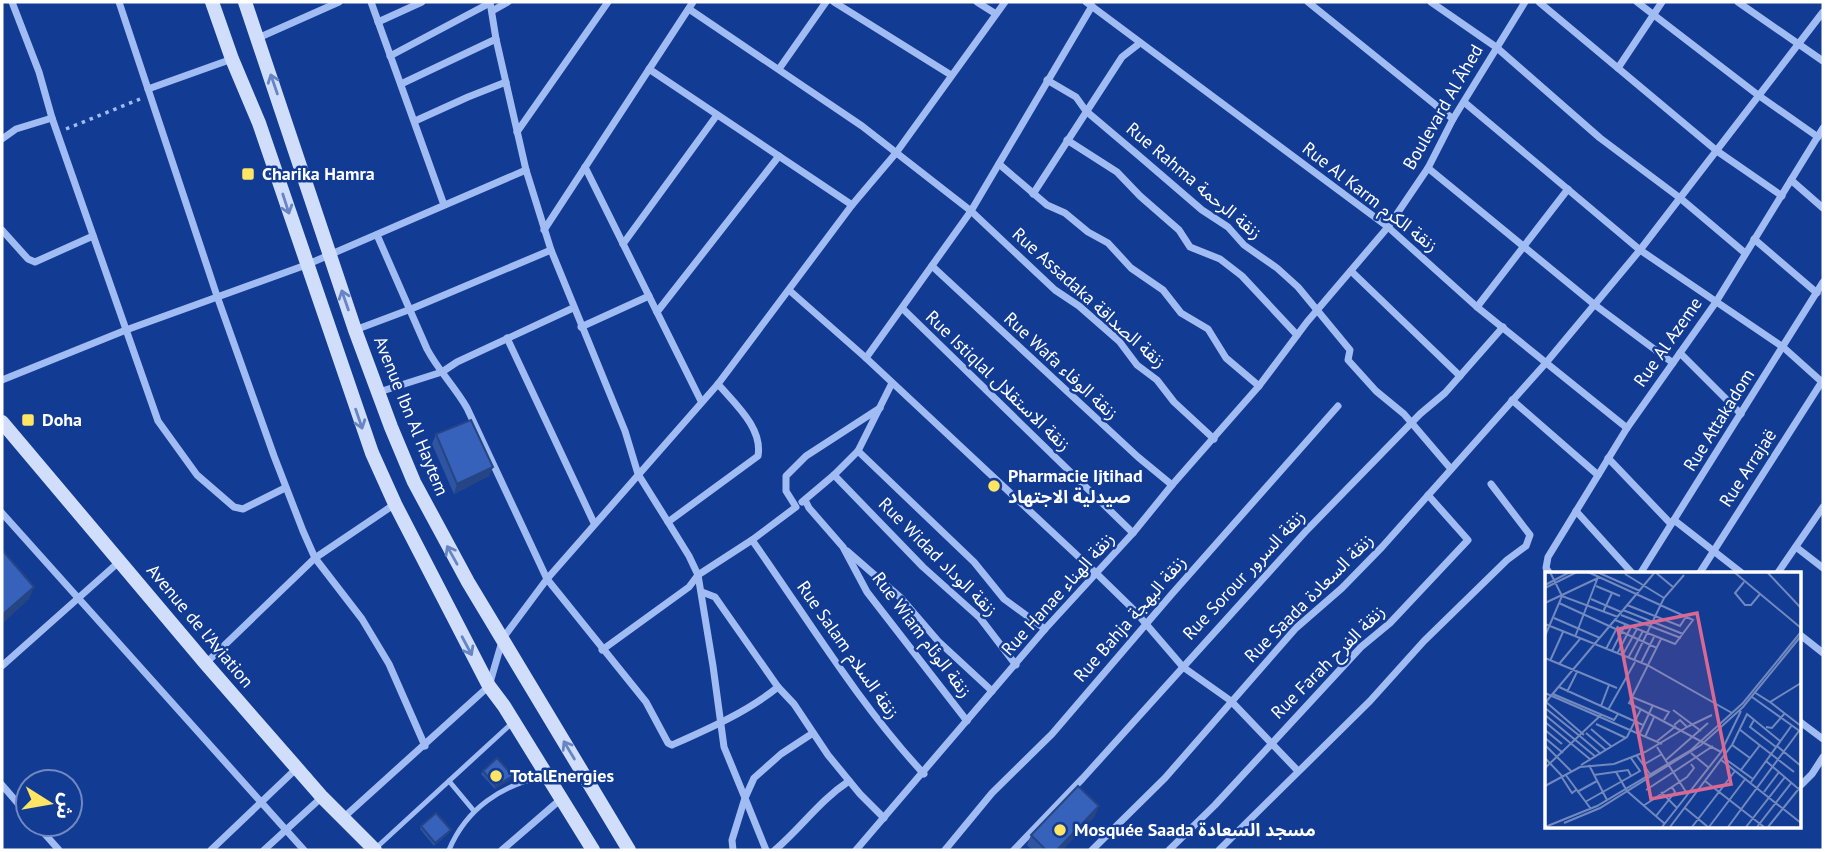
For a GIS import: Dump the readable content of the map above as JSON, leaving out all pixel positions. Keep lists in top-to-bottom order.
{
  "streets": {
    "street": [
      "Boulevard Al Âhed",
      "Rue Rahma زنقة الرحمة",
      "Rue Al Karm زنقة الكرم",
      "Rue Assadaka زنقة الصداقة",
      "Rue Al Azeme",
      "Rue Wafa زنقة الوفاء",
      "Rue Istiqlal زنقة الاستقلال",
      "Avenue Ibn Al Haytem",
      "Rue Attakadom",
      "Rue Arrajaë",
      "Rue Widad زنقة الوداد",
      "Rue Sorour زنقة السرور",
      "Rue Hanae زنقة الهناء",
      "Rue Saada زنقة السعادة",
      "Rue Bahja زنقة البهجة",
      "Avenue de l'Aviation",
      "Rue Wiam زنقة الوئام",
      "Rue Salam زنقة السلام",
      "Rue Farah زنقة الفرح"
    ]
  },
  "crossings": [
    ["Boulevard Al Âhed", "Rue Al Karm زنقة الكرم"],
    ["Boulevard Al Âhed", "Rue Hanae زنقة الهناء"],
    ["Rue Rahma زنقة الرحمة", "Rue Sorour زنقة السرور"],
    ["Rue Rahma زنقة الرحمة", "Rue Hanae زنقة الهناء"],
    ["Rue Al Karm زنقة الكرم", "Rue Al Azeme"],
    ["Rue Al Karm زنقة الكرم", "Rue Sorour زنقة السرور"],
    ["Rue Al Karm زنقة الكرم", "Rue Hanae زنقة الهناء"],
    ["Rue Al Karm زنقة الكرم", "Rue Saada زنقة السعادة"],
    ["Rue Assadaka زنقة الصداقة", "Rue Hanae زنقة الهناء"],
    ["Rue Wafa زنقة الوفاء", "Rue Hanae زنقة الهناء"],
    ["Rue Istiqlal زنقة الاستقلال", "Rue Hanae زنقة الهناء"],
    ["Rue Widad زنقة الوداد", "Rue Hanae زنقة الهناء"],
    ["Rue Hanae زنقة الهناء", "Rue Wiam زنقة الوئام"],
    ["Rue Hanae زنقة الهناء", "Rue Salam زنقة السلام"],
    ["Rue Saada زنقة السعادة", "Rue Farah زنقة الفرح"]
  ],
  "places": {
    "transit": ["Charika Hamra", "Doha"],
    "other": ["Pharmacie Ijtihad صيدلية الاجتهاد", "TotalEnergies", "Mosquée Saada مسجد السعادة"]
  },
  "north": "right"
}
